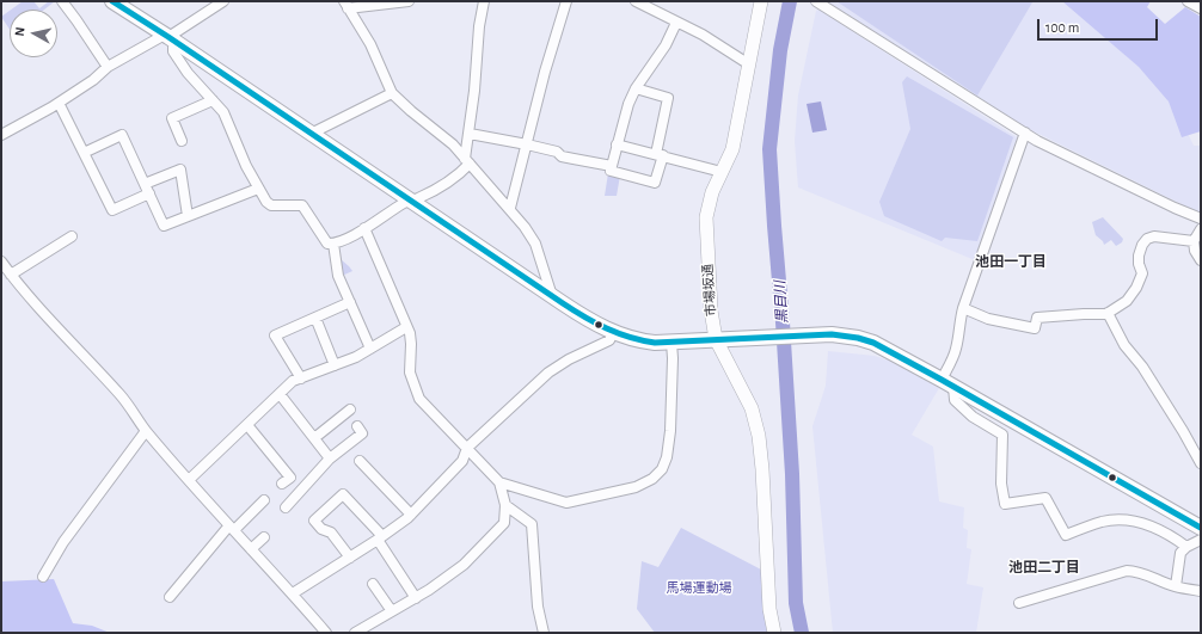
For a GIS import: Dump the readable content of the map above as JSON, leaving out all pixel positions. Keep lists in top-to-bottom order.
{
  "streets": {
    "street": ["市場坂通"]
  },
  "districts": ["池田一丁目", "池田二丁目"],
  "water": ["黒目川"],
  "parks": ["馬場運動場"],
  "scale_bar": "100 m",
  "north": "left"
}
